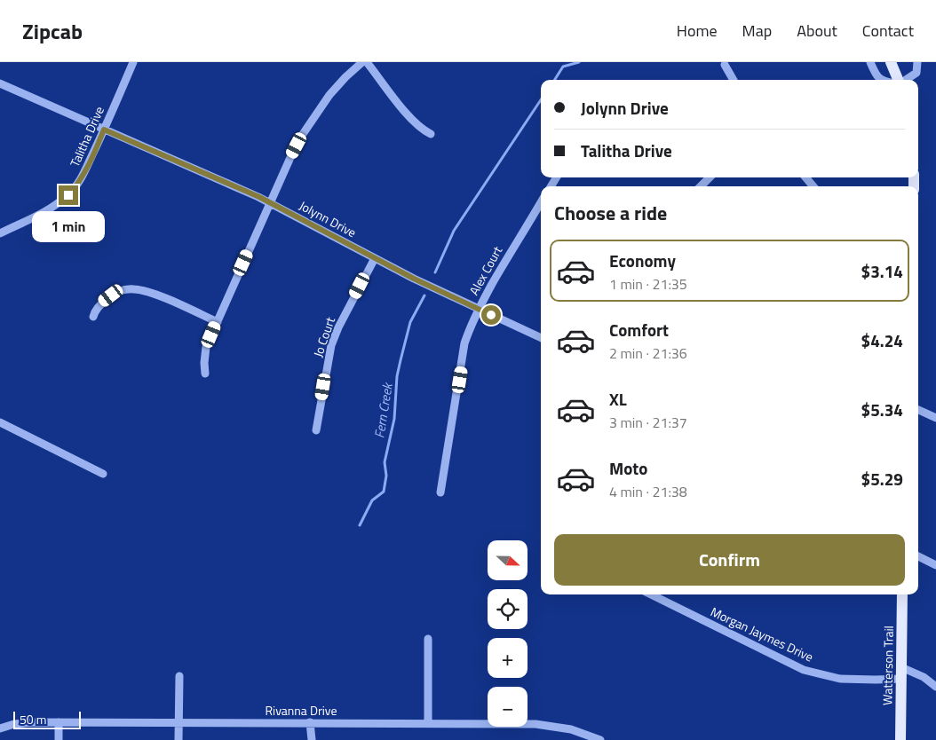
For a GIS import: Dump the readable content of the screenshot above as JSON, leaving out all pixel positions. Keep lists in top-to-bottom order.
{
  "streets": {
    "main road": ["Watterson Trail"],
    "street": [
      "Talitha Drive",
      "Jolynn Drive",
      "Alex Court",
      "Jo Court",
      "Morgan Jaymes Drive",
      "Rivanna Drive"
    ]
  },
  "crossings": [
    ["Talitha Drive", "Jolynn Drive"],
    ["Jolynn Drive", "Alex Court"],
    ["Jolynn Drive", "Jo Court"],
    ["Morgan Jaymes Drive", "Watterson Trail"]
  ],
  "water": ["Fern Creek"],
  "scale_bar": "50 m",
  "north": "right",
  "page": {
    "header": "Zipcab",
    "nav": [
      "Home",
      "Map",
      "About",
      "Contact"
    ],
    "banner": ["Jolynn Drive", "Talitha Drive"],
    "heading": "Choose a ride",
    "bubble": "1 min",
    "list": [
      {
        "name": "Economy",
        "note": "1 min · 21:35",
        "value": "$3.14"
      },
      {
        "name": "Comfort",
        "note": "2 min · 21:36",
        "value": "$4.24"
      },
      {
        "name": "XL",
        "note": "3 min · 21:37",
        "value": "$5.34"
      },
      {
        "name": "Moto",
        "note": "4 min · 21:38",
        "value": "$5.29"
      }
    ],
    "buttons": "Confirm",
    "map_buttons": ["+", "−"],
    "scale": "50 m"
  }
}
